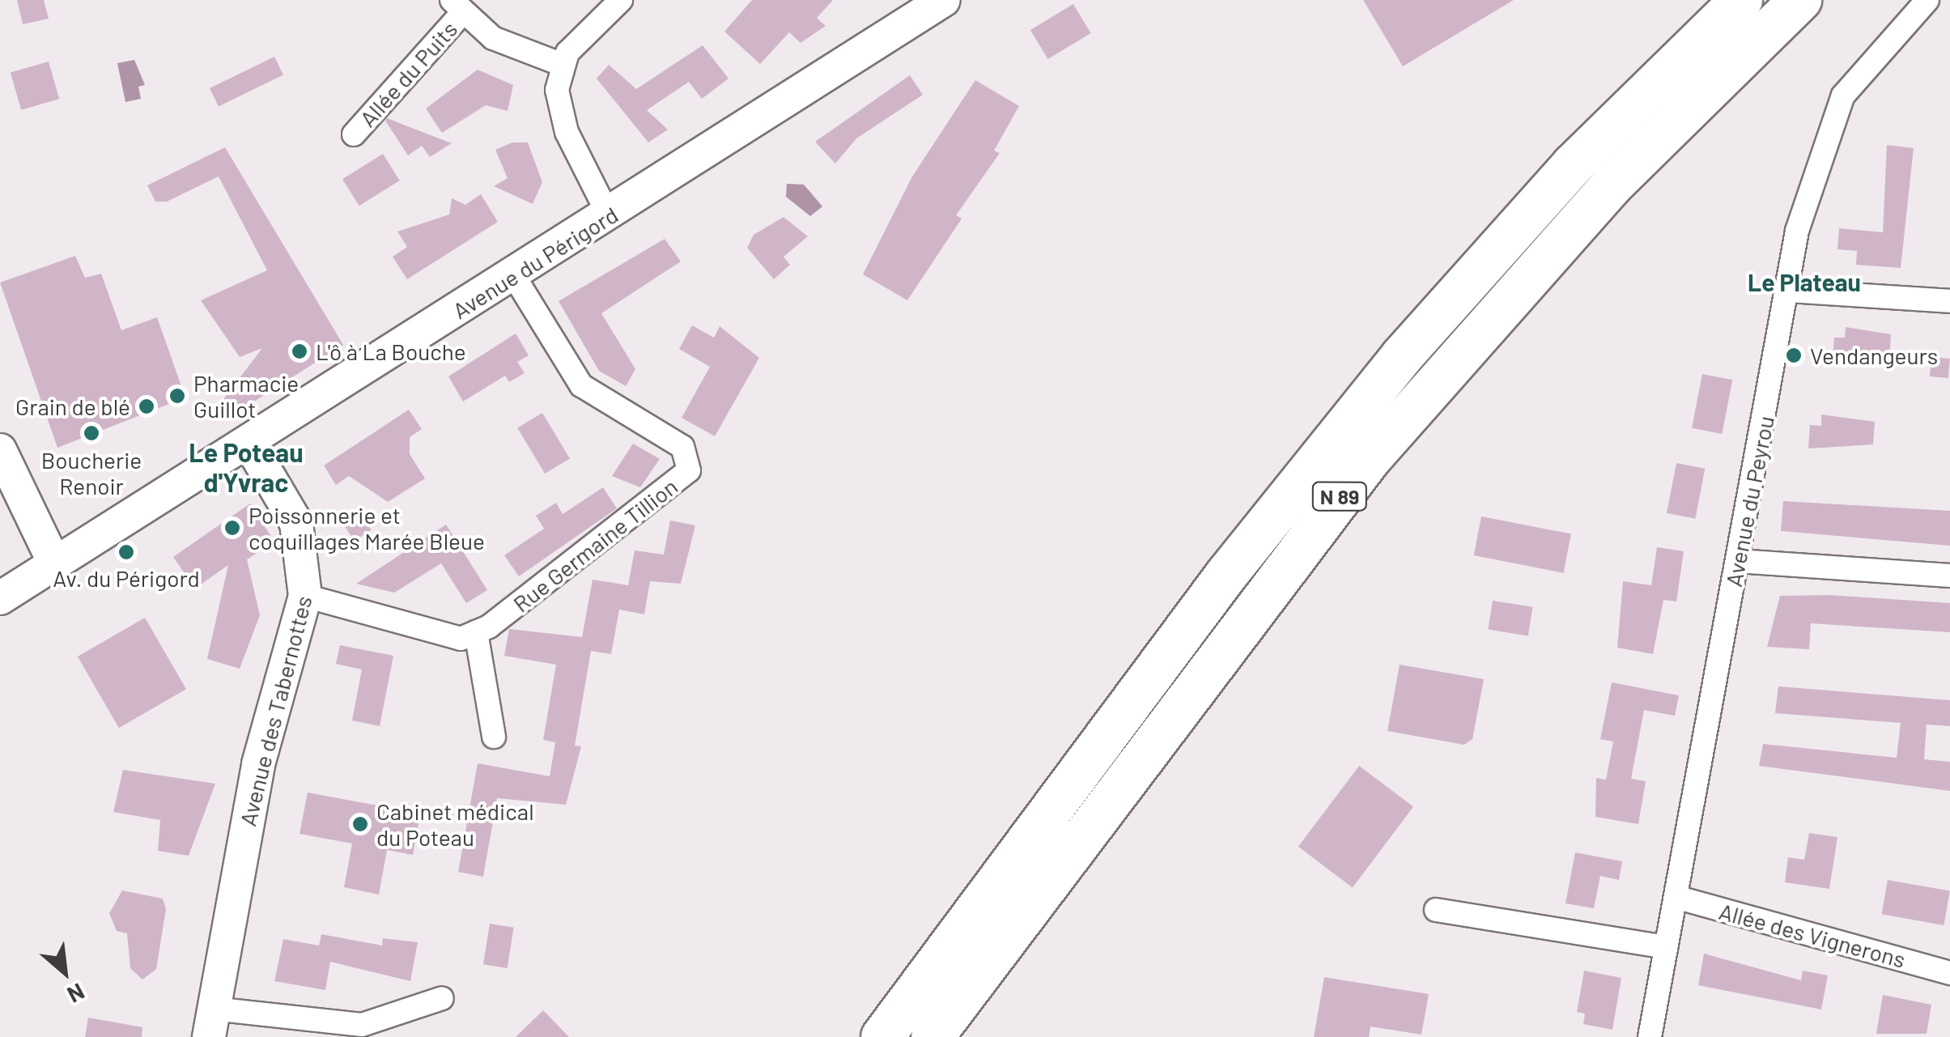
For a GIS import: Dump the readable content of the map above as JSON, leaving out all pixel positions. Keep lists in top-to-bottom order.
{
  "streets": {
    "highway": ["N 89"],
    "street": [
      "Allée du Puits",
      "Avenue du Périgord",
      "Avenue du Peyrou",
      "Rue Germaine Tillion",
      "Avenue des Tabernottes",
      "Allée des Vignerons"
    ]
  },
  "crossings": [
    ["Avenue du Périgord", "Rue Germaine Tillion"],
    ["Avenue du Périgord", "Avenue des Tabernottes"],
    ["Avenue du Peyrou", "Allée des Vignerons"]
  ],
  "districts": ["Le Plateau", "Le Poteau d'Yvrac"],
  "places": [
    "L'ô à La Bouche",
    "Vendangeurs",
    "Pharmacie Guillot",
    "Grain de blé",
    "Boucherie Renoir",
    "Poissonnerie et coquillages Marée Bleue",
    "Av. du Périgord",
    "Cabinet médical du Poteau"
  ],
  "north": "bottom right"
}
